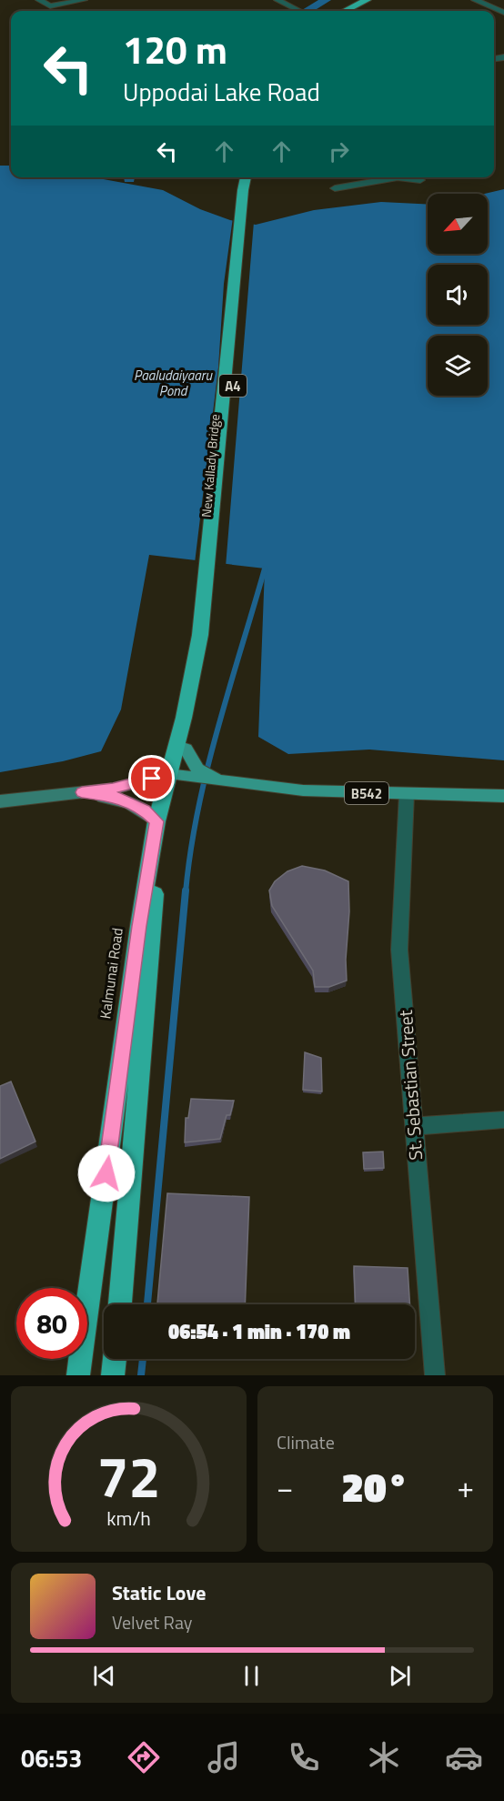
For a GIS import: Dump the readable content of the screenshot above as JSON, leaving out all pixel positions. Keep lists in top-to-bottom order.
{
  "streets": {
    "highway": ["A4", "New Kallady Bridge", "Kalmunai Road"],
    "main road": ["B542"],
    "street": ["St. Sebastian Street"]
  },
  "crossings": [
    ["A4", "New Kallady Bridge"],
    ["New Kallady Bridge", "Kalmunai Road"],
    ["B542", "Kalmunai Road"],
    ["B542", "St. Sebastian Street"]
  ],
  "water": ["Paaludaiyaaru Pond"],
  "north": "bottom left",
  "page": {
    "turn": ["120 m", "Uppodai Lake Road"],
    "limit": "80",
    "trip": "06:54 · 1 min · 170 m",
    "tile": "Climate",
    "heat": ["−", "20°", "+"],
    "song": ["Static Love", "Velvet Ray"],
    "tabs": "06:53",
    "gauge": ["72", "km/h"]
  }
}
